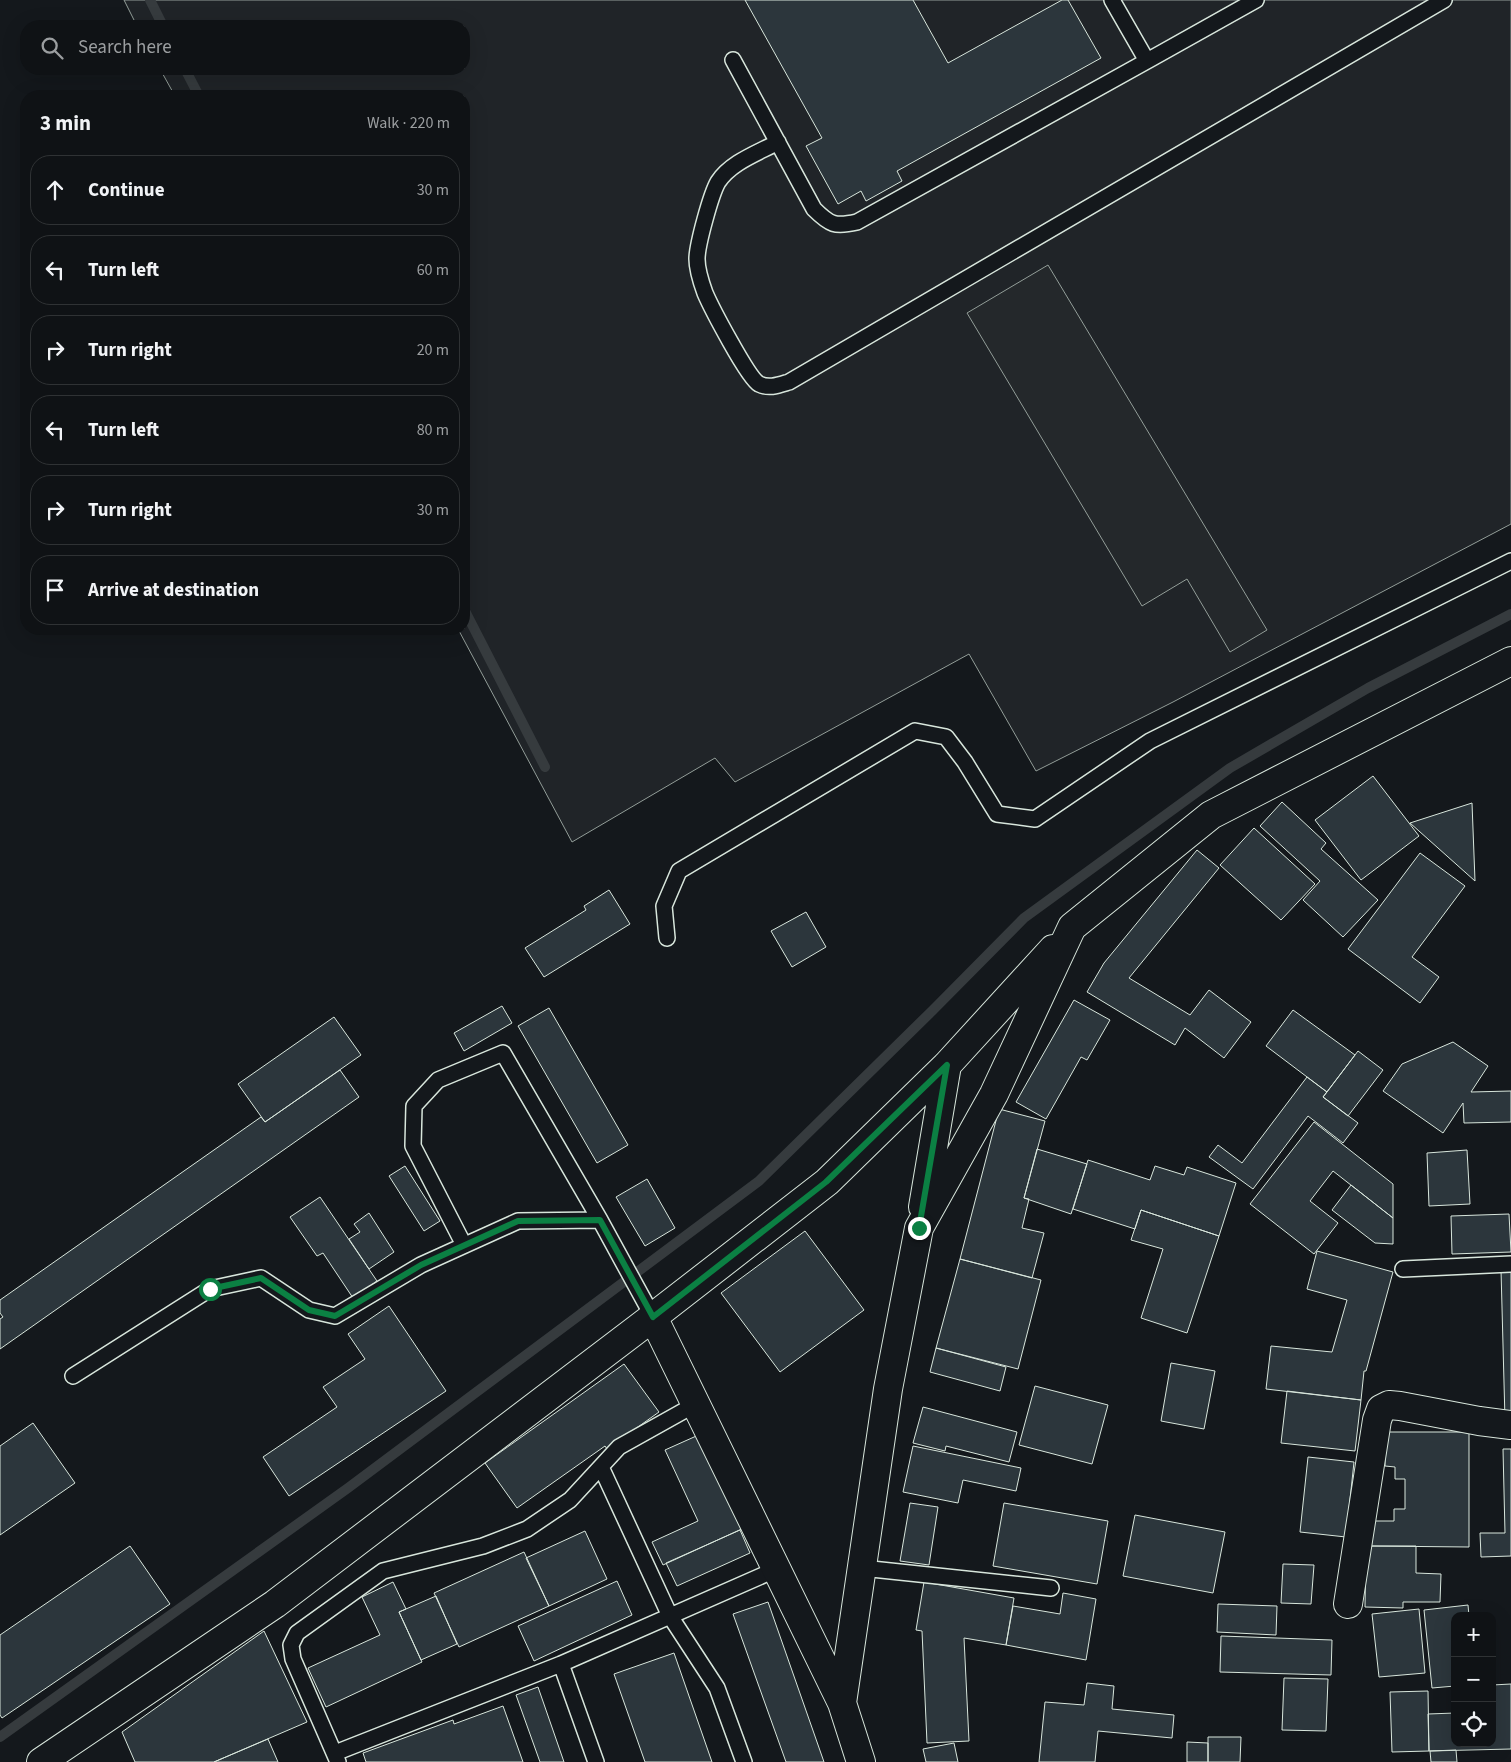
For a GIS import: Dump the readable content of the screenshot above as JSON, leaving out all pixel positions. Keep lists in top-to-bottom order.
{
  "page": {
    "search": "Search here",
    "heading": ["3 min", "Walk · 220 m"],
    "list": [
      ["Continue", "30 m"],
      ["Turn left", "60 m"],
      ["Turn right", "20 m"],
      ["Turn left", "80 m"],
      ["Turn right", "30 m"],
      "Arrive at destination"
    ],
    "map_buttons": ["+", "−"]
  }
}
